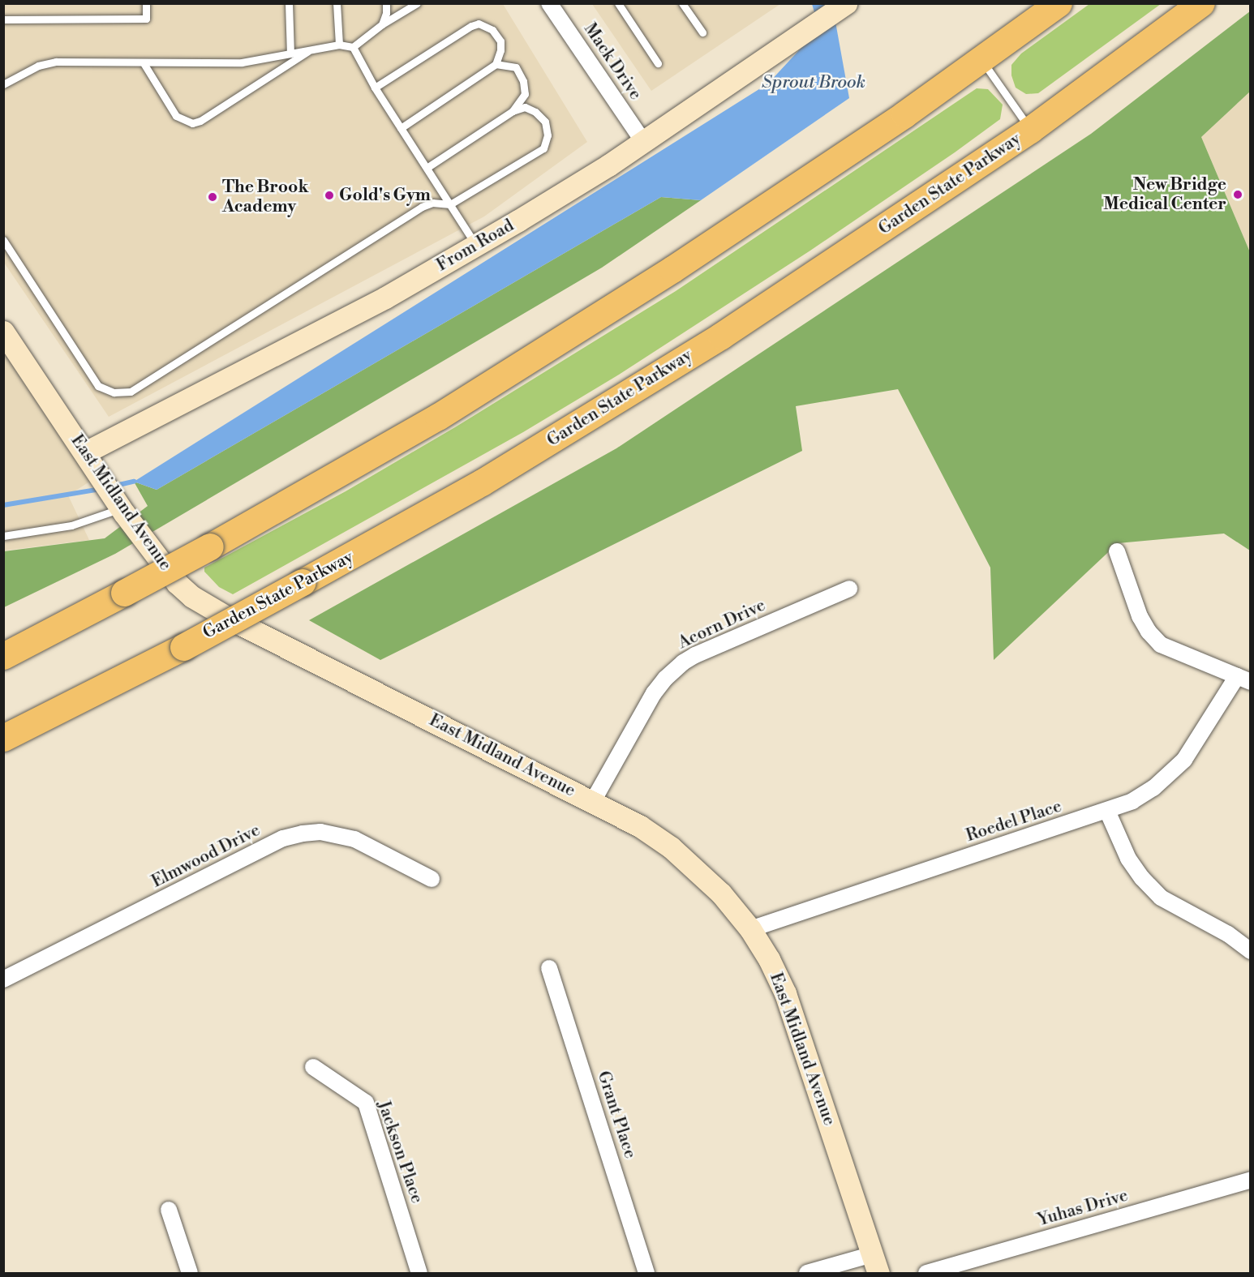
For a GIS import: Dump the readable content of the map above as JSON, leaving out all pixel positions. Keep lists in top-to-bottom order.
{
  "streets": {
    "highway": ["Garden State Parkway"],
    "street": [
      "Mack Drive",
      "From Road",
      "East Midland Avenue",
      "Acorn Drive",
      "Roedel Place",
      "Elmwood Drive",
      "Grant Place",
      "Jackson Place",
      "Yuhas Drive"
    ]
  },
  "crossings": [
    ["Mack Drive", "From Road"],
    ["From Road", "East Midland Avenue"],
    ["East Midland Avenue", "Acorn Drive"],
    ["East Midland Avenue", "Roedel Place"]
  ],
  "water": ["Sprout Brook"],
  "places": ["New Bridge Medical Center", "Gold's Gym", "The Brook Academy"]
}
